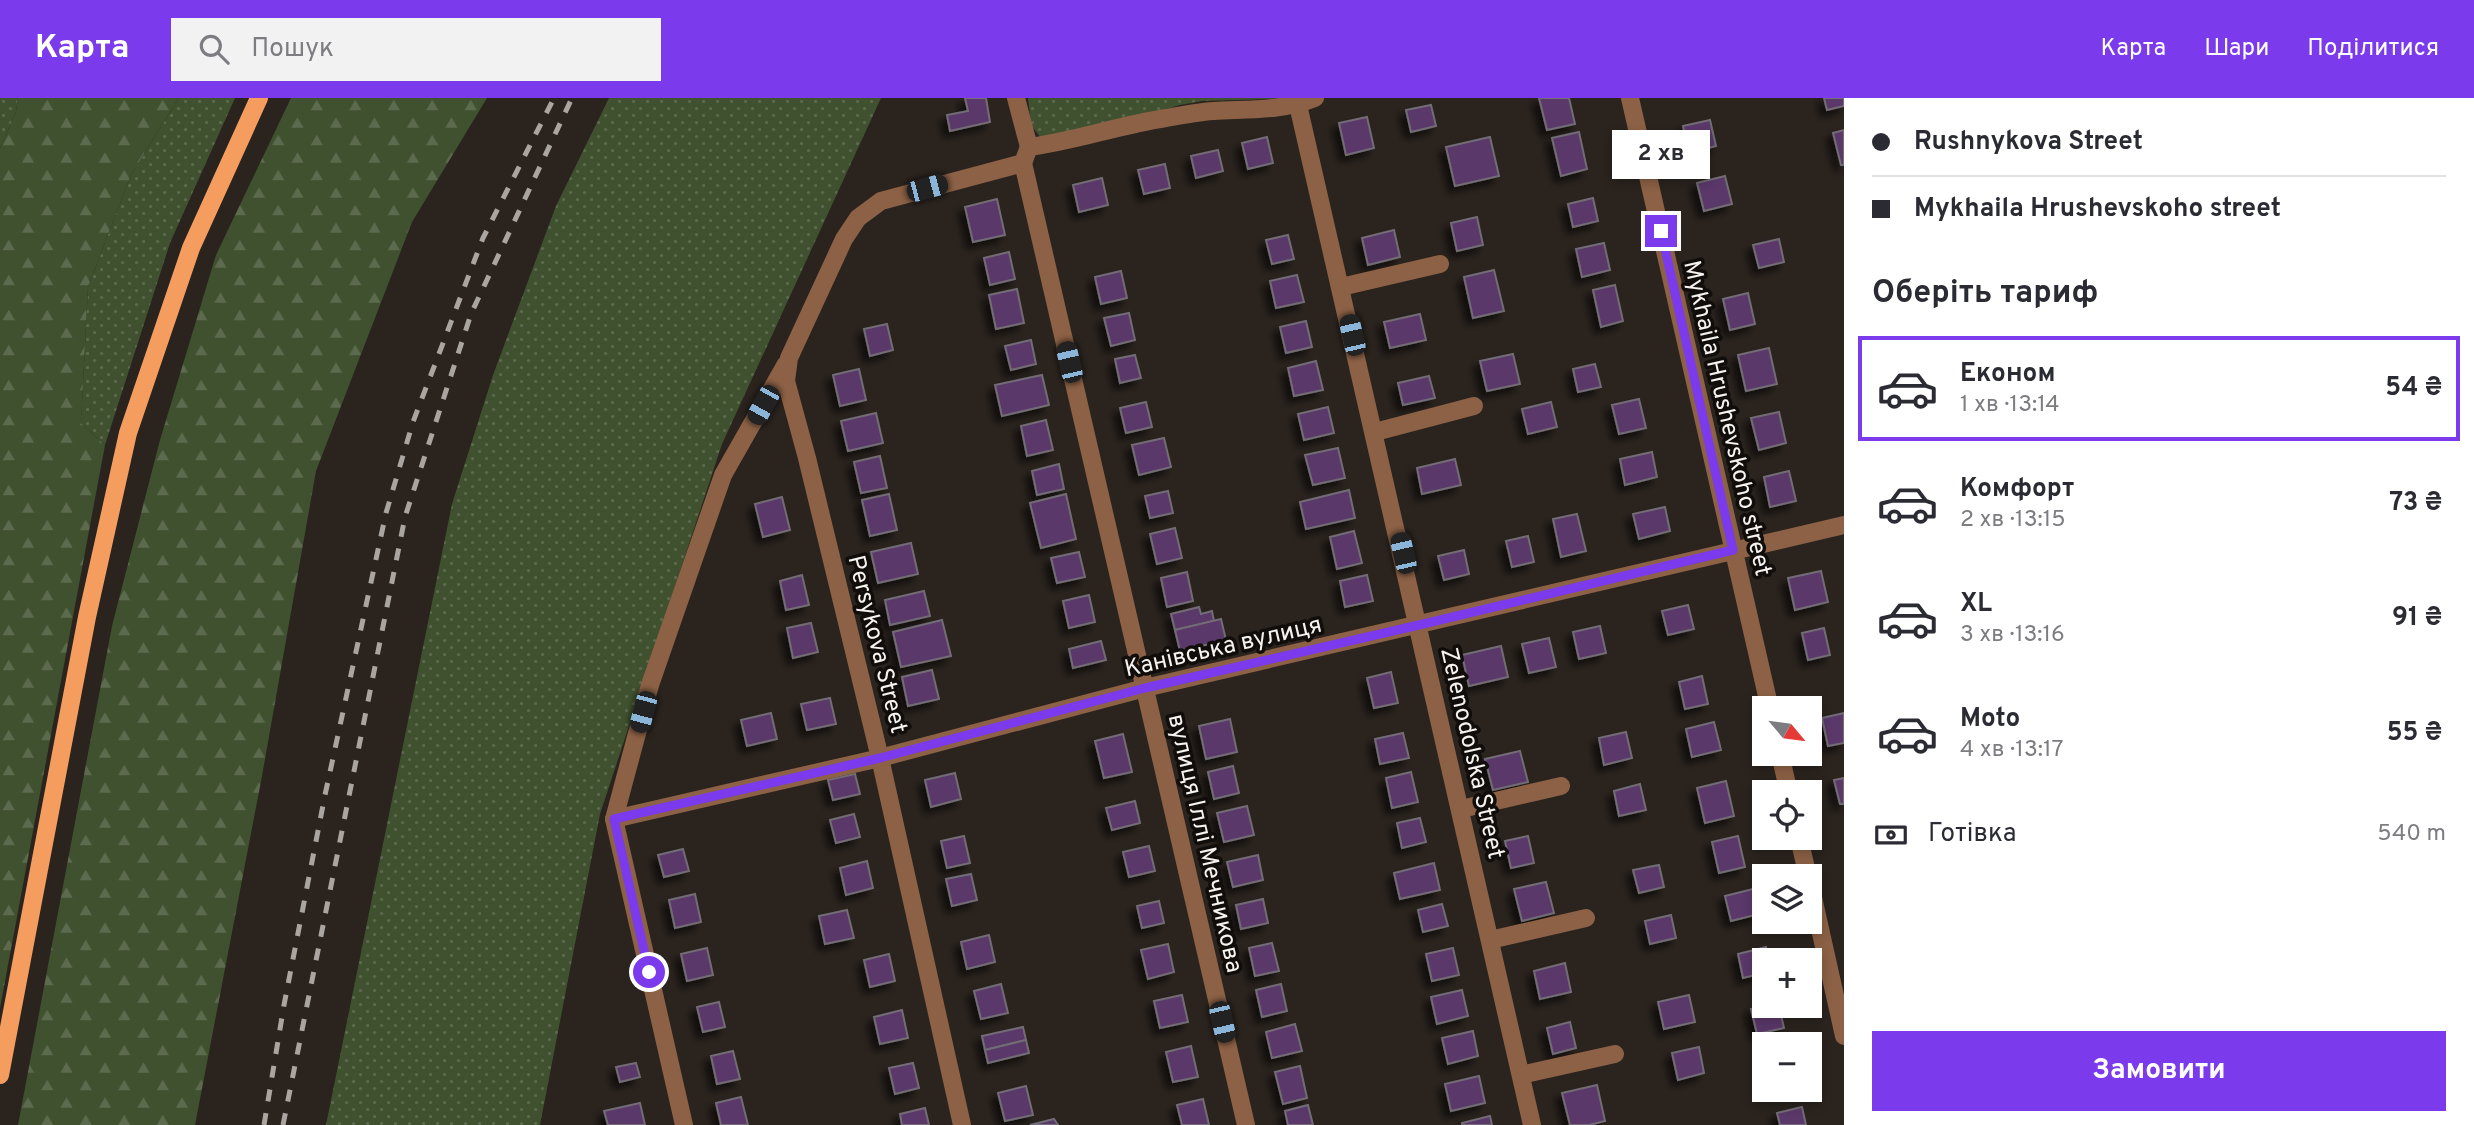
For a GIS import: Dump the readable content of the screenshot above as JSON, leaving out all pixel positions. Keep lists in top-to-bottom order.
{
  "streets": {
    "street": [
      "Mykhaila Hrushevskoho street",
      "Persykova Street",
      "Канівська вулиця",
      "Zelenodolska Street",
      "вулиця Іллі Мечникова"
    ]
  },
  "crossings": [
    ["Mykhaila Hrushevskoho street", "Канівська вулиця"],
    ["Persykova Street", "Канівська вулиця"],
    ["Канівська вулиця", "Zelenodolska Street"],
    ["Канівська вулиця", "вулиця Іллі Мечникова"]
  ],
  "north": "bottom right",
  "page": {
    "header": "Карта",
    "search": "Пошук",
    "nav": ["Карта", "Шари", "Поділитися"],
    "banner": ["Rushnykova Street", "Mykhaila Hrushevskoho street"],
    "bubble": "2 хв",
    "heading": "Оберіть тариф",
    "list": [
      {
        "name": "Економ",
        "note": "1 хв · 13:14",
        "value": "54 ₴"
      },
      {
        "name": "Комфорт",
        "note": "2 хв · 13:15",
        "value": "73 ₴"
      },
      {
        "name": "XL",
        "note": "3 хв · 13:16",
        "value": "91 ₴"
      },
      {
        "name": "Moto",
        "note": "4 хв · 13:17",
        "value": "55 ₴"
      }
    ],
    "map_buttons": ["+", "−"],
    "pay": ["Готівка", "540 m"],
    "buttons": "Замовити"
  }
}
